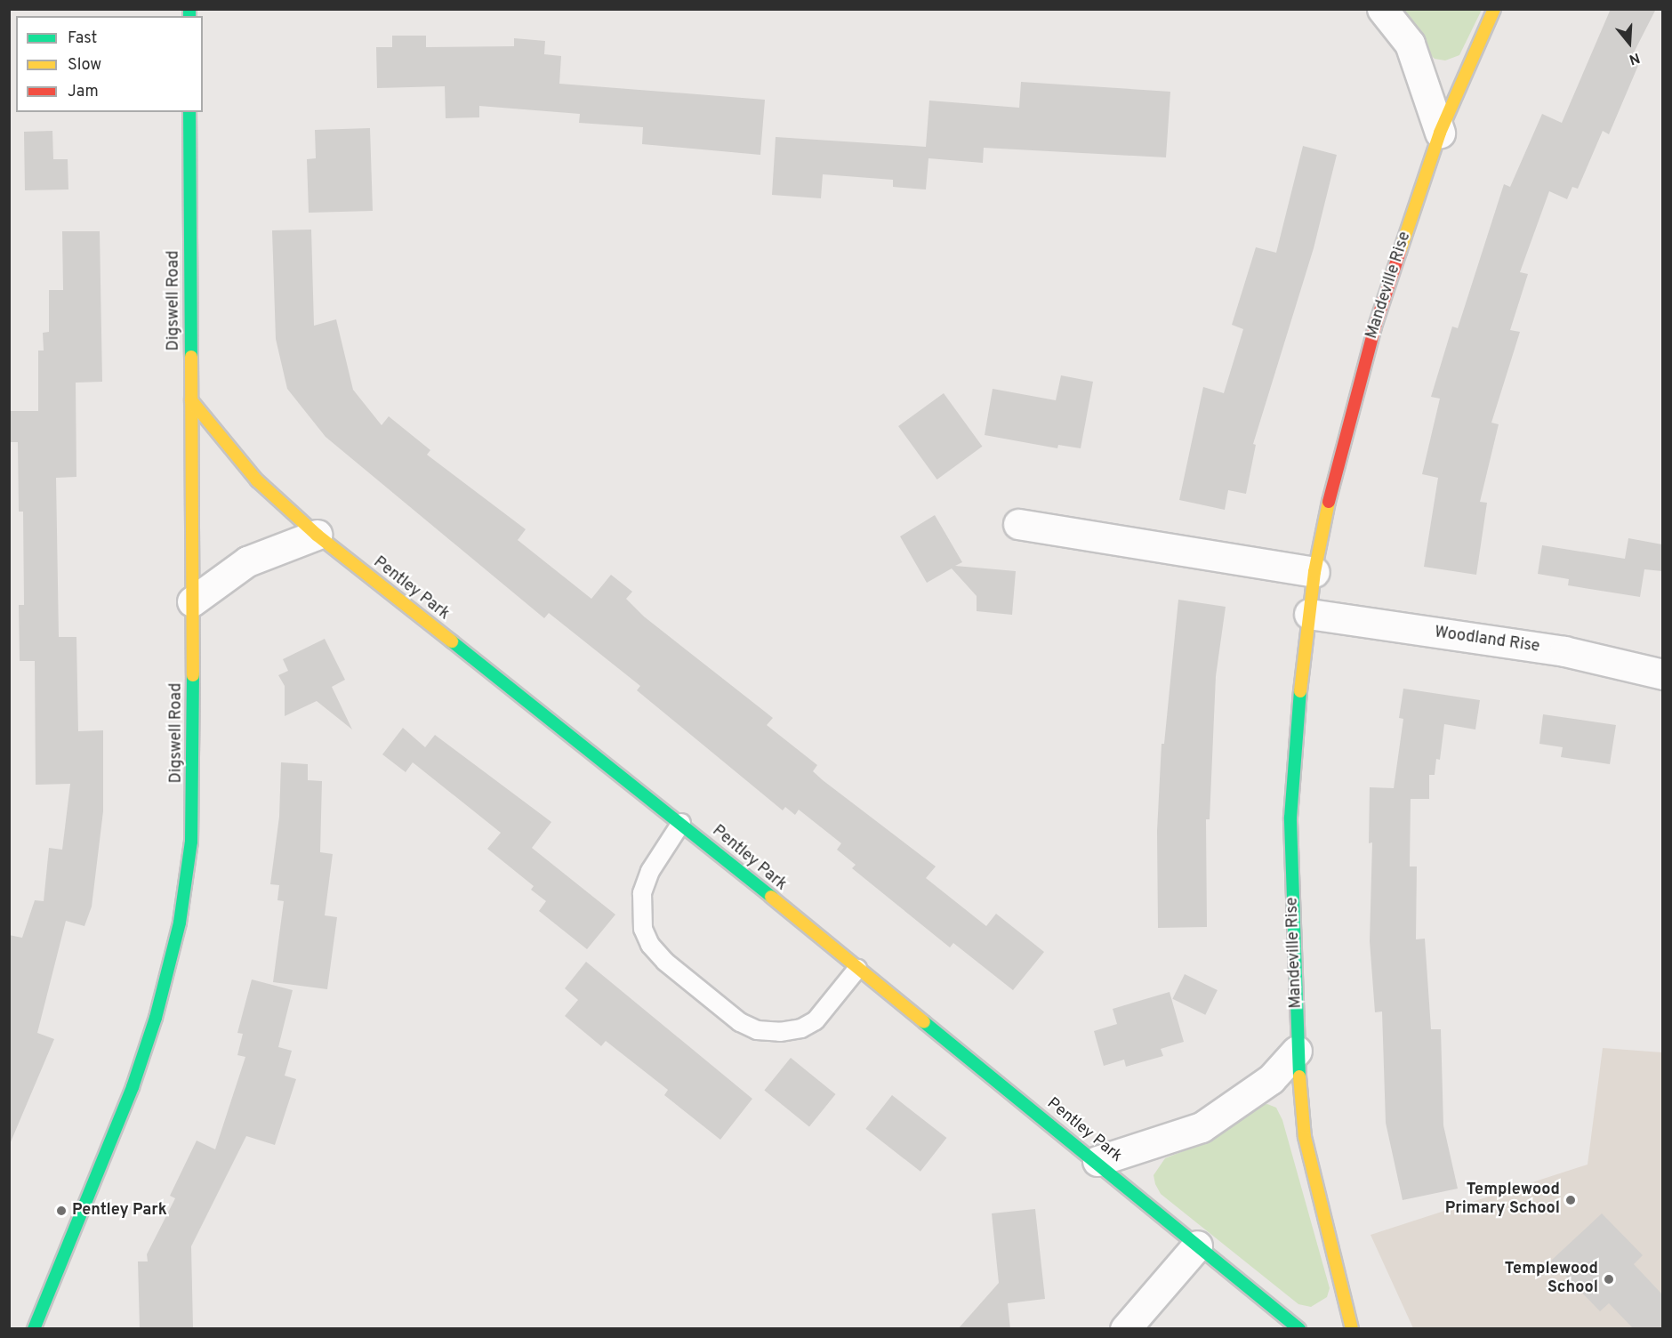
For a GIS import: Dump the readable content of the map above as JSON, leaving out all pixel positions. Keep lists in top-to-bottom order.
{
  "streets": {
    "street": [
      "Mandeville Rise",
      "Digswell Road",
      "Pentley Park",
      "Woodland Rise"
    ]
  },
  "crossings": [
    ["Mandeville Rise", "Woodland Rise"],
    ["Digswell Road", "Pentley Park"]
  ],
  "places": ["Templewood Primary School", "Pentley Park", "Templewood School"],
  "legend": ["Fast", "Slow", "Jam"],
  "north": "bottom"
}
